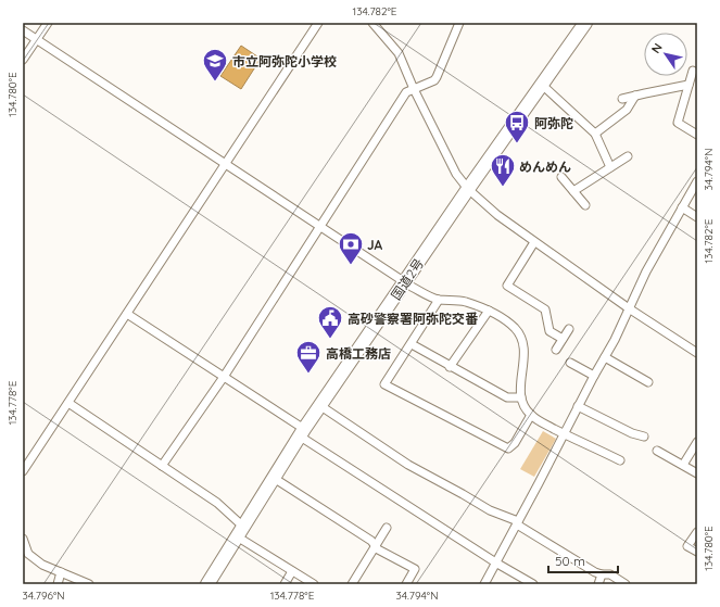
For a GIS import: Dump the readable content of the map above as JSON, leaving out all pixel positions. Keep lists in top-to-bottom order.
{
  "streets": {
    "highway": ["国道2号"]
  },
  "places": {
    "school or university": ["市立阿弥陀小学校"],
    "bus stop": ["阿弥陀"],
    "restaurant": ["めんめん"],
    "bank": ["JA"],
    "public building": ["高砂警察署阿弥陀交番"],
    "office": ["高橋工務店"]
  },
  "scale_bar": "50 m",
  "north": "top left",
  "coordinates": [
    "134.782°E",
    "134.780°E",
    "34.794°N",
    "134.778°E",
    "34.796°N"
  ]
}
